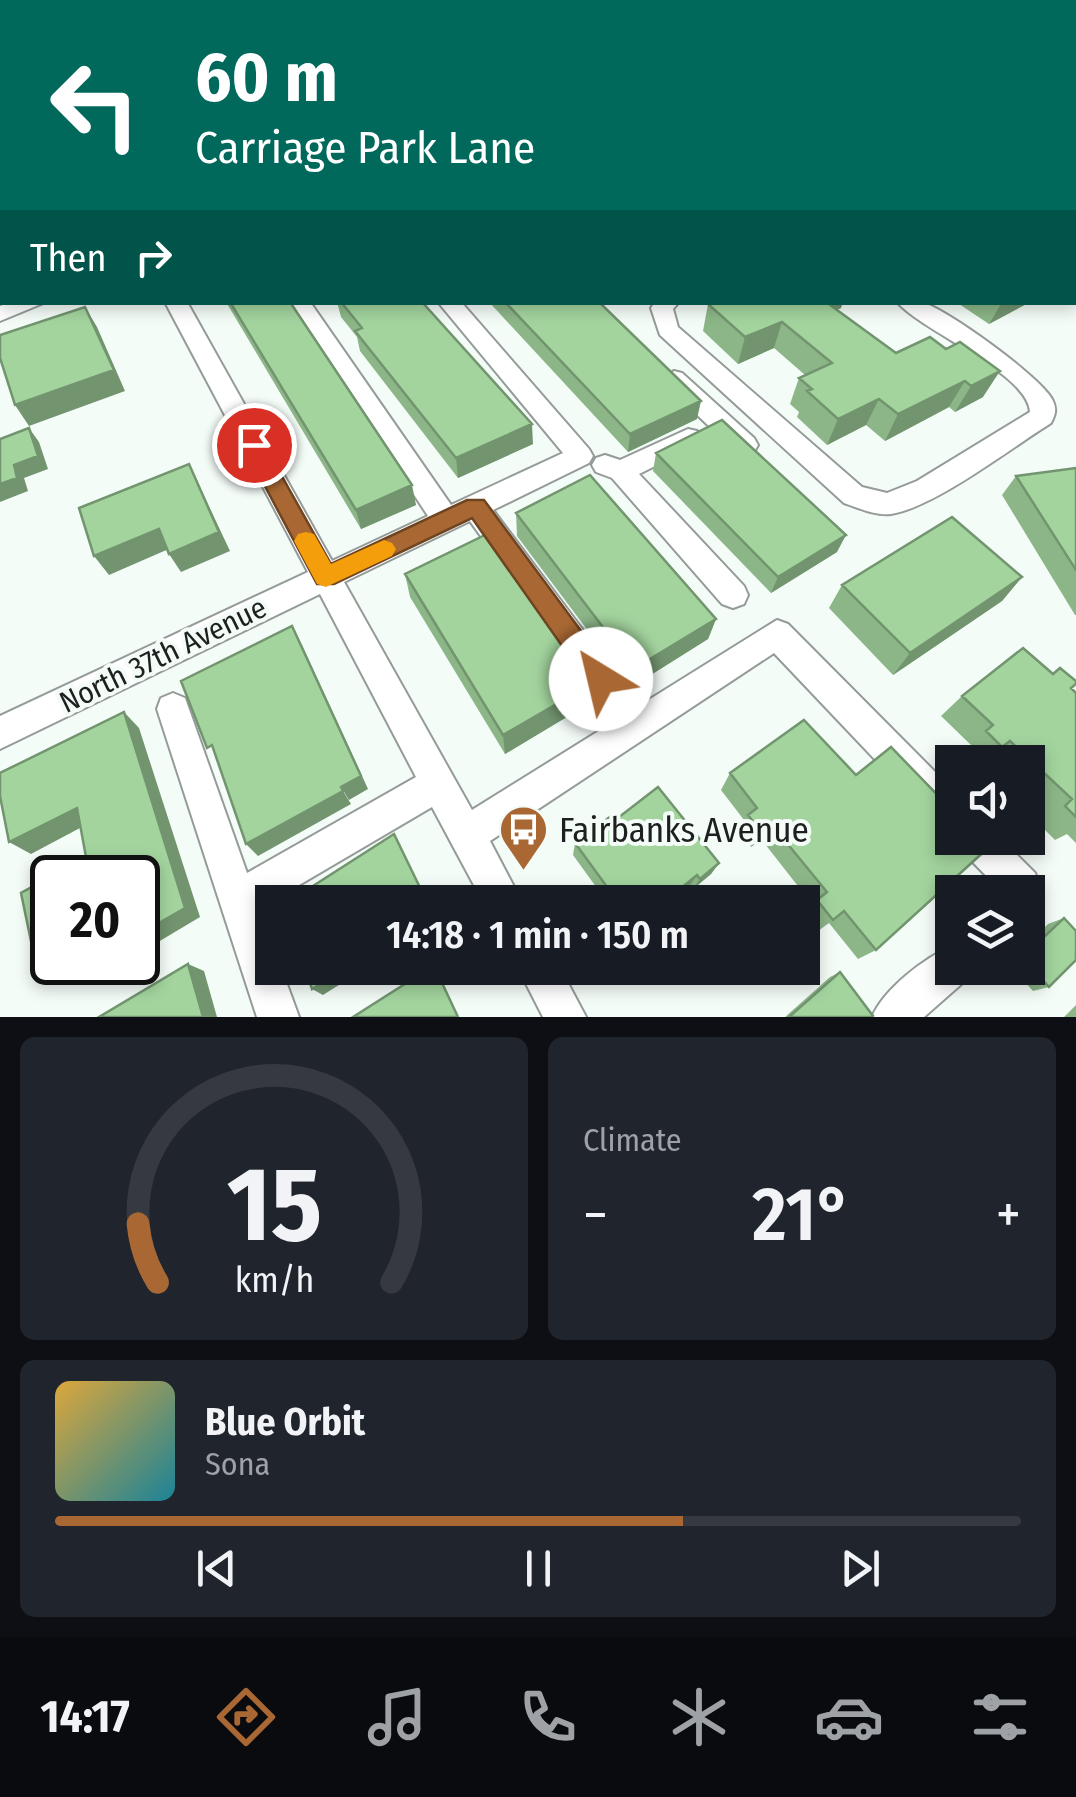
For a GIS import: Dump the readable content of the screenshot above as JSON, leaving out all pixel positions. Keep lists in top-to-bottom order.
{
  "streets": {
    "street": ["North 37th Avenue"]
  },
  "places": {
    "bus stop": ["Fairbanks Avenue"]
  },
  "page": {
    "turn": ["60 m", "Carriage Park Lane"],
    "then": "Then",
    "limit": "20",
    "trip": "14:18 · 1 min · 150 m",
    "tile": "Climate",
    "heat": ["−", "21°", "+"],
    "song": ["Blue Orbit", "Sona"],
    "tabs": "14:17",
    "gauge": ["15", "km/h"]
  }
}
